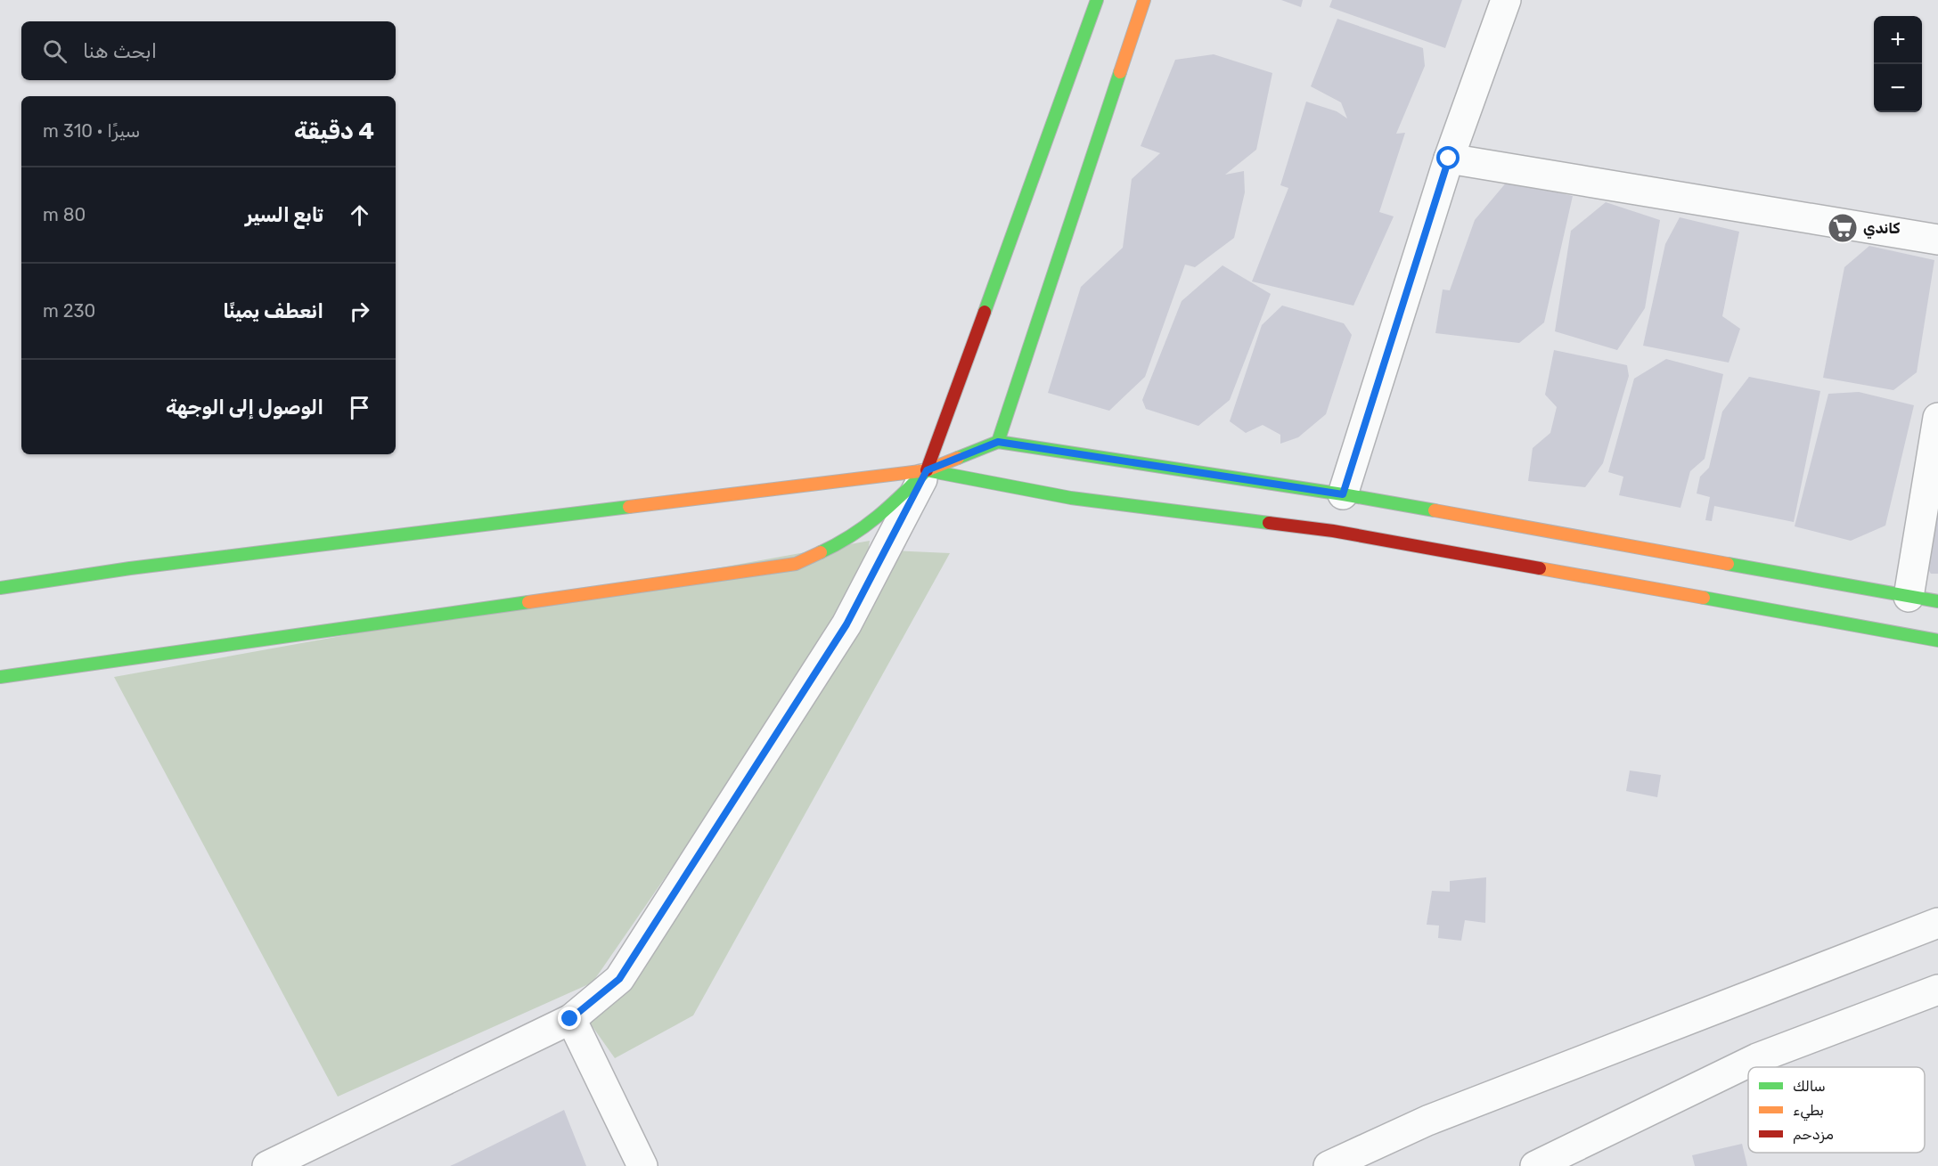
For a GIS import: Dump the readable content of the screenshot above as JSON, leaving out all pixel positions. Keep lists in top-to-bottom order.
{
  "places": {
    "supermarket": ["كاندي"]
  },
  "legend": ["سالك", "بطيء", "مزدحم"],
  "page": {
    "map_buttons": ["+", "−"],
    "search": "ابحث هنا",
    "heading": ["4 دقيقة", "سيرًا · 310 m"],
    "list": [
      ["تابع السير", "80 m"],
      ["انعطف يمينًا", "230 m"],
      "الوصول إلى الوجهة"
    ]
  }
}
